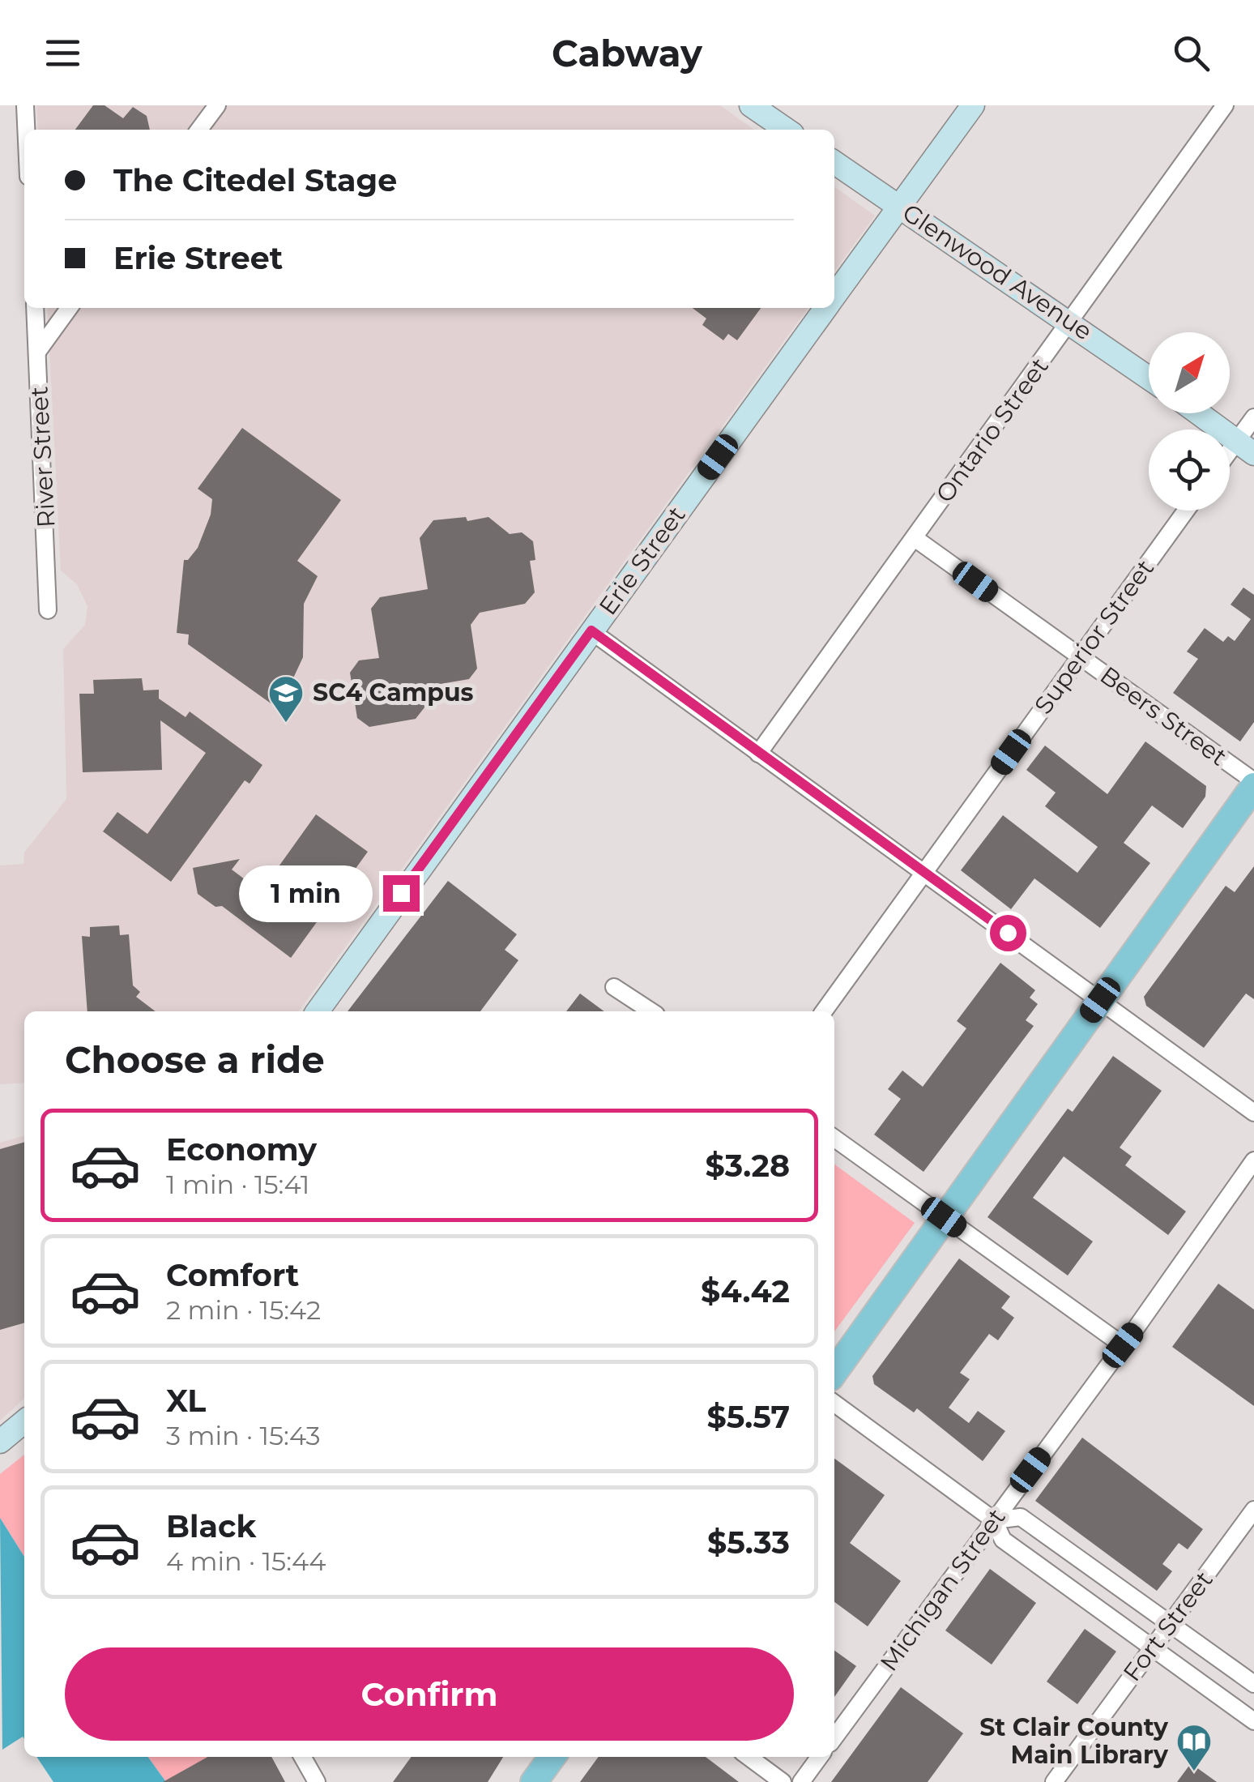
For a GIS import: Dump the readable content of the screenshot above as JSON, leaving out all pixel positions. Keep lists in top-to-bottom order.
{
  "streets": {
    "street": [
      "Glenwood Avenue",
      "Ontario Street",
      "River Street",
      "Erie Street",
      "Superior Street",
      "Beers Street",
      "Michigan Street",
      "Fort Street"
    ]
  },
  "crossings": [
    ["Glenwood Avenue", "Ontario Street"],
    ["Glenwood Avenue", "Erie Street"],
    ["Ontario Street", "Beers Street"],
    ["Superior Street", "Beers Street"]
  ],
  "places": {
    "school or university": ["SC4 Campus"],
    "library": ["St Clair County Main Library"]
  },
  "north": "top right",
  "page": {
    "header": "Cabway",
    "banner": ["The Citedel Stage", "Erie Street"],
    "bubble": "1 min",
    "heading": "Choose a ride",
    "list": [
      {
        "name": "Economy",
        "note": "1 min · 15:41",
        "value": "$3.28"
      },
      {
        "name": "Comfort",
        "note": "2 min · 15:42",
        "value": "$4.42"
      },
      {
        "name": "XL",
        "note": "3 min · 15:43",
        "value": "$5.57"
      },
      {
        "name": "Black",
        "note": "4 min · 15:44",
        "value": "$5.33"
      }
    ],
    "buttons": "Confirm"
  }
}
